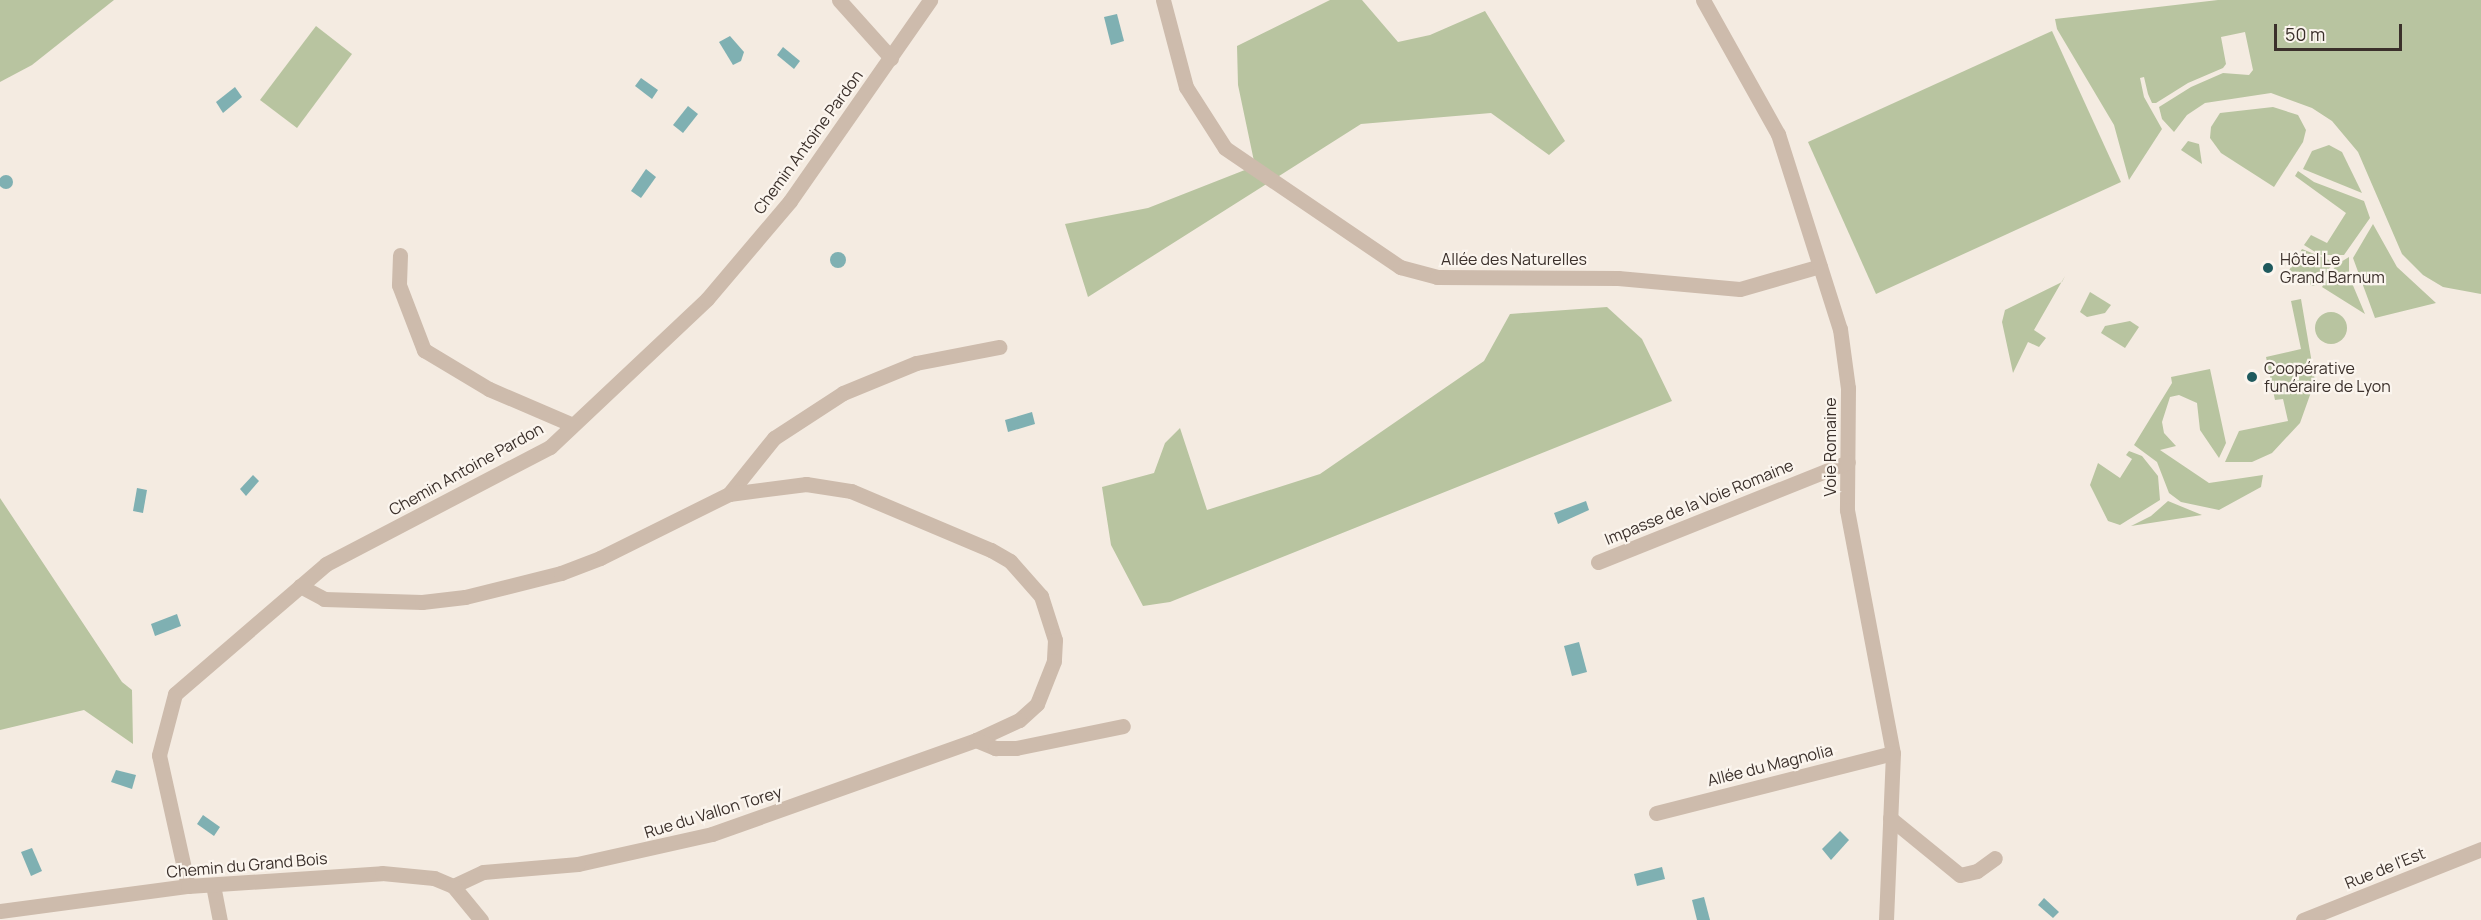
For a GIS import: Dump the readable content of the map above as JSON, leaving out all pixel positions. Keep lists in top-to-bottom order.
{
  "streets": {
    "street": [
      "Chemin Antoine Pardon",
      "Allée des Naturelles",
      "Voie Romaine",
      "Impasse de la Voie Romaine",
      "Allée du Magnolia",
      "Rue du Vallon Torey",
      "Chemin du Grand Bois",
      "Rue de l'Est"
    ]
  },
  "crossings": [
    ["Chemin Antoine Pardon", "Rue du Vallon Torey"],
    ["Chemin Antoine Pardon", "Chemin du Grand Bois"],
    ["Allée des Naturelles", "Voie Romaine"],
    ["Voie Romaine", "Impasse de la Voie Romaine"],
    ["Voie Romaine", "Allée du Magnolia"],
    ["Rue du Vallon Torey", "Chemin du Grand Bois"]
  ],
  "places": ["Hôtel Le Grand Barnum", "Coopérative funéraire de Lyon"],
  "scale_bar": "50 m"
}
